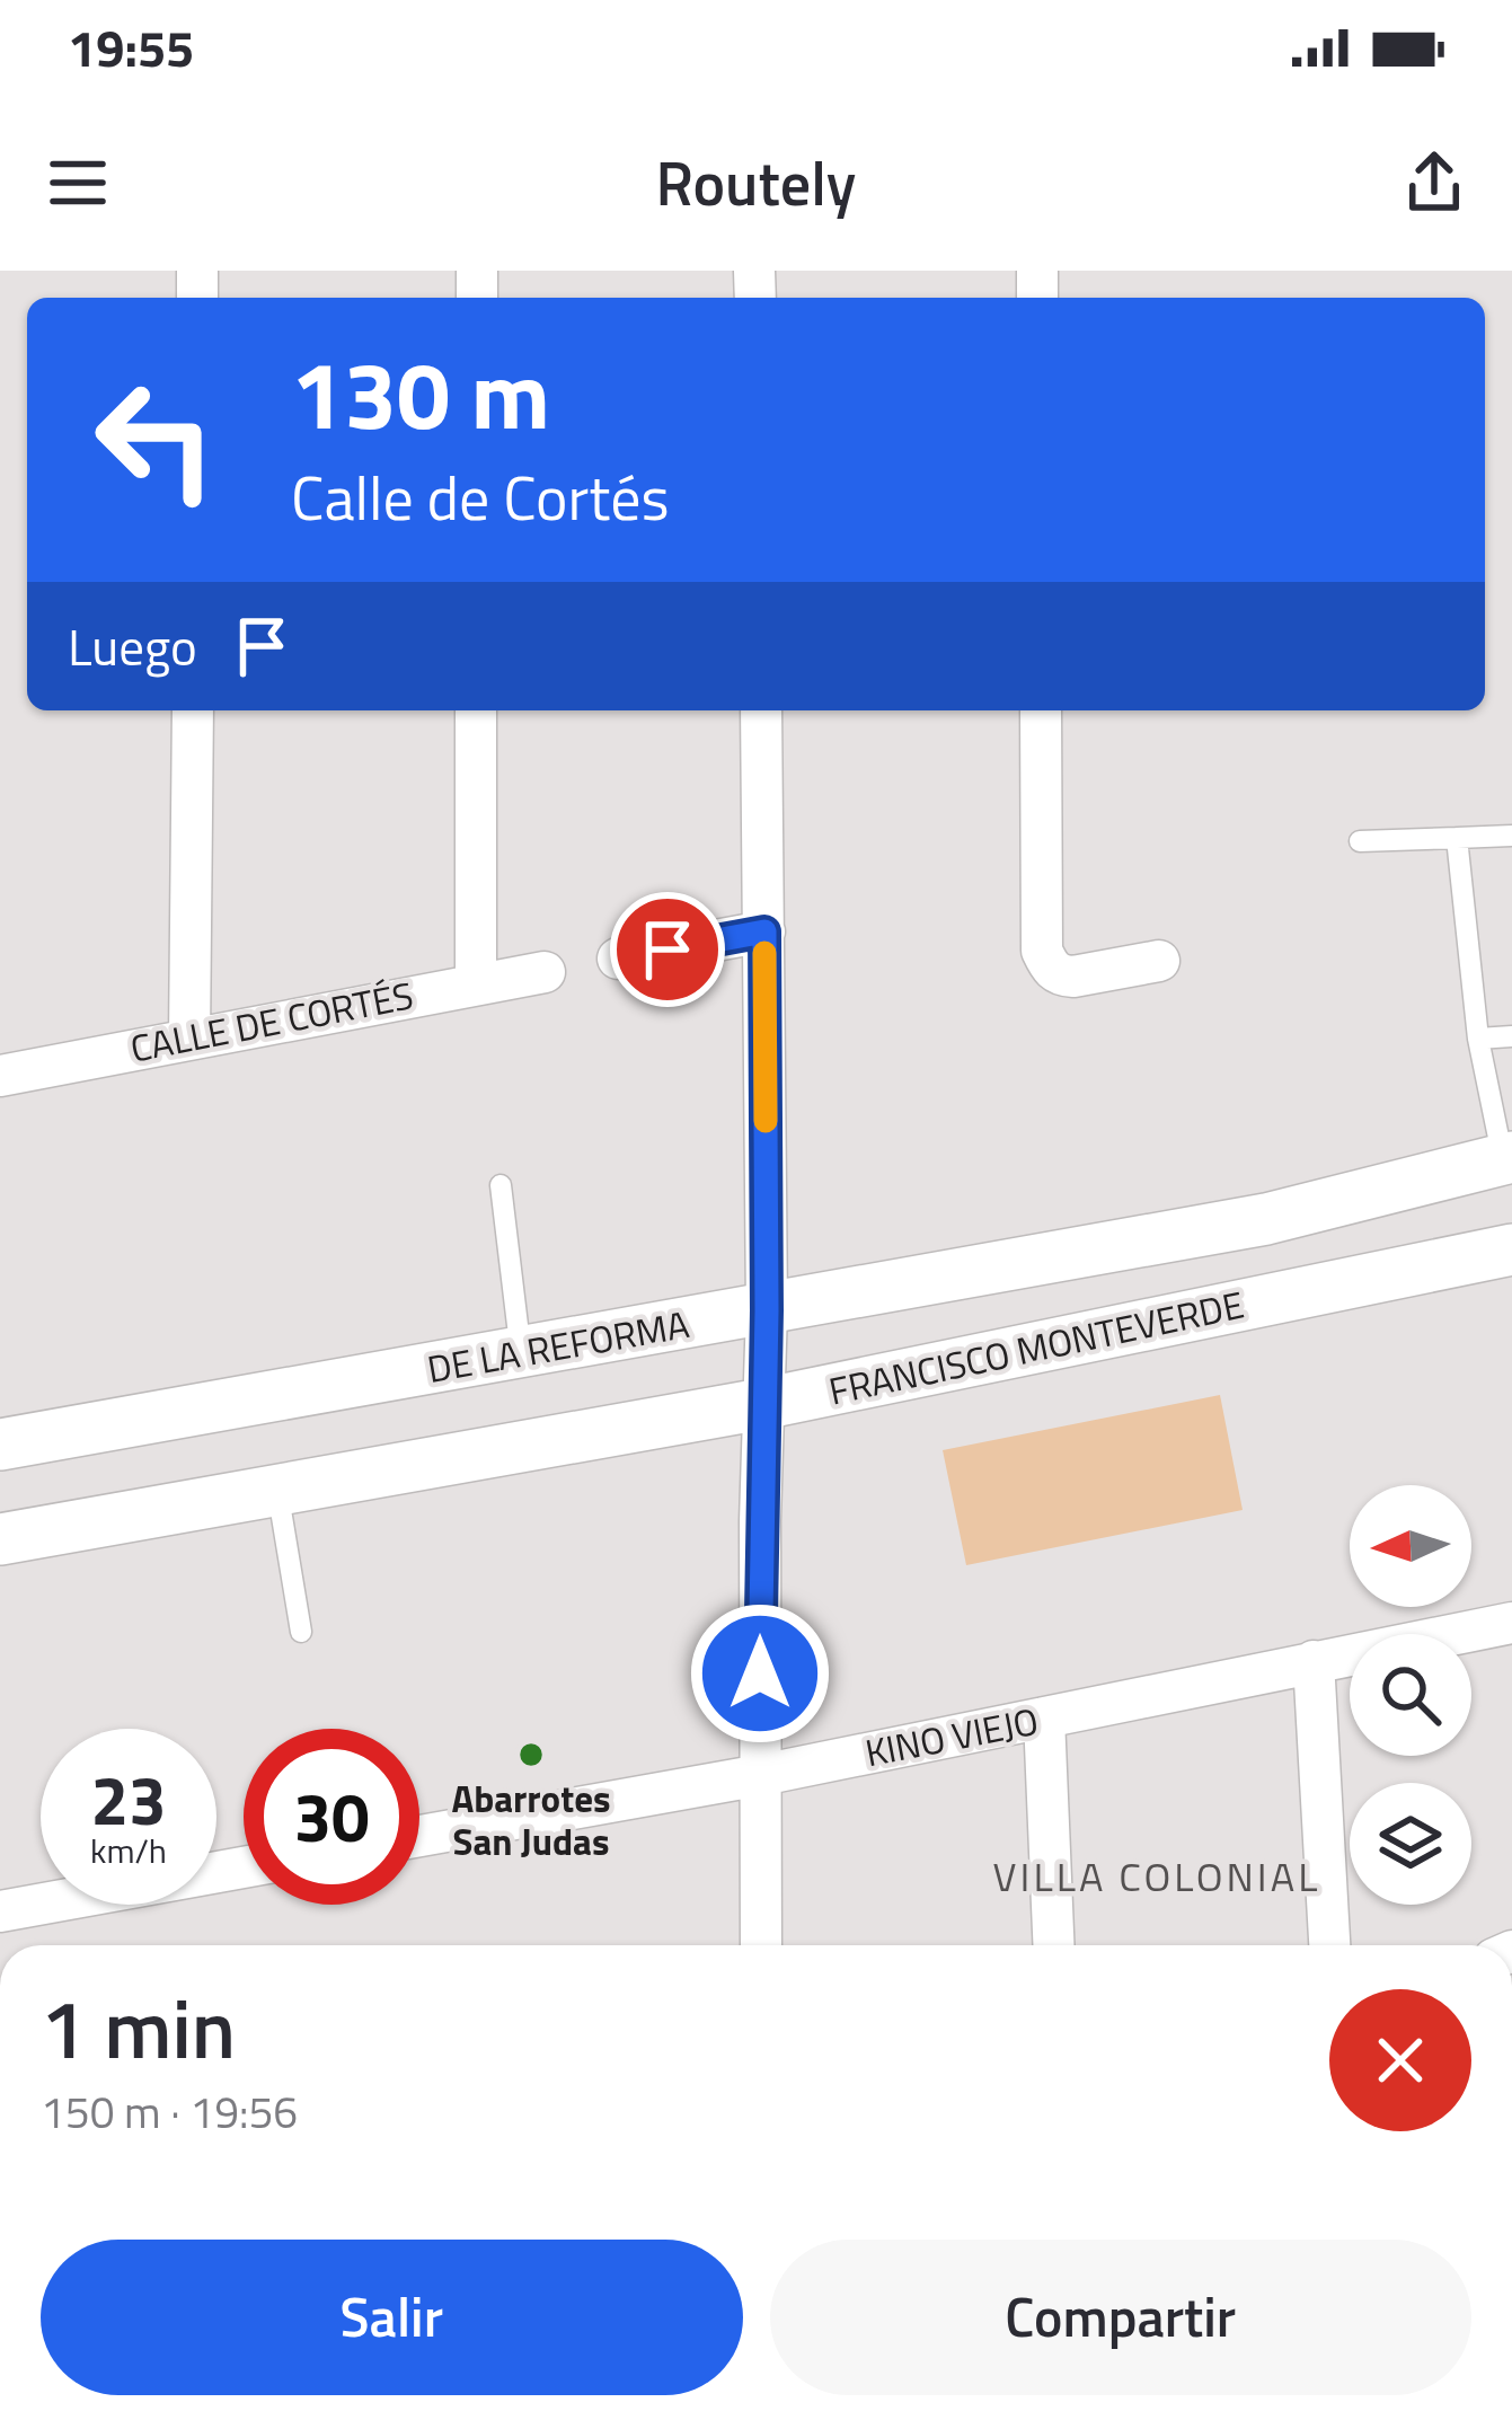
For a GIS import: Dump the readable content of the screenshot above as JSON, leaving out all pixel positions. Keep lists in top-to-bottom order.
{
  "streets": {
    "street": [
      "CALLE DE CORTÉS",
      "DE LA REFORMA",
      "FRANCISCO MONTEVERDE",
      "KINO VIEJO"
    ]
  },
  "districts": ["VILLA COLONIAL"],
  "places": ["Abarrotes San Judas"],
  "north": "left",
  "page": {
    "status": "19:55",
    "header": "Routely",
    "turn": ["130 m", "Calle de Cortés"],
    "then": "Luego",
    "speed": "23 km/h",
    "limit": "30",
    "heading": ["1 min", "150 m · 19:56"],
    "buttons": ["Salir", "Compartir"]
  }
}
